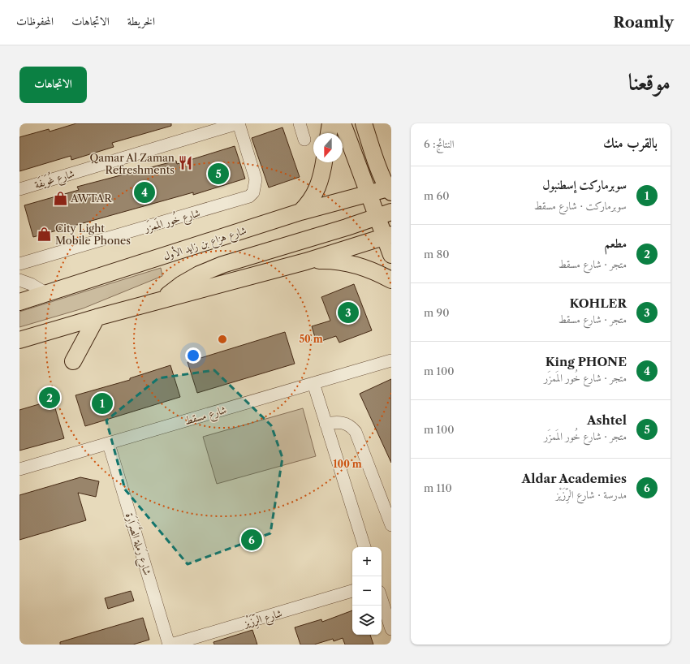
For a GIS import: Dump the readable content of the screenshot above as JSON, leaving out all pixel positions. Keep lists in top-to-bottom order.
{
  "streets": {
    "main road": ["شارع هزاع بن زايد الأول"],
    "street": [
      "شارع غُوَيفَة",
      "شارع خُور المَمزَر",
      "شارع مسقط",
      "شارع رَملة الصَّرَارَة",
      "شارع الرِّزَيْز"
    ]
  },
  "crossings": [
    ["شارع غُوَيفَة", "شارع خُور المَمزَر"],
    ["شارع مسقط", "شارع رَملة الصَّرَارَة"],
    ["شارع رَملة الصَّرَارَة", "شارع الرِّزَيْز"]
  ],
  "places": {
    "restaurant": ["Qamar Al Zaman Refreshments"],
    "shop": ["AWTAR", "City Light Mobile Phones"]
  },
  "north": "bottom",
  "page": {
    "header": "Roamly",
    "nav": ["الخريطة", "الاتجاهات", "المحفوظات"],
    "title": "موقعنا",
    "buttons": "الاتجاهات",
    "heading": ["بالقرب منك", "النتائج: 6"],
    "pins": [
      "5",
      "4",
      "3",
      "2",
      "1",
      "6"
    ],
    "list": [
      {
        "mark": "1",
        "name": "سوبرماركت إسطنبول",
        "note": "سوبرماركت · شارع مسقط",
        "value": "60 m"
      },
      {
        "mark": "2",
        "name": "مطعم",
        "note": "متجر · شارع مسقط",
        "value": "80 m"
      },
      {
        "mark": "3",
        "name": "KOHLER",
        "note": "متجر · شارع مسقط",
        "value": "90 m"
      },
      {
        "mark": "4",
        "name": "King PHONE",
        "note": "متجر · شارع خُور المَمزَر",
        "value": "100 m"
      },
      {
        "mark": "5",
        "name": "Ashtel",
        "note": "متجر · شارع خُور المَمزَر",
        "value": "100 m"
      },
      {
        "mark": "6",
        "name": "Aldar Academies",
        "note": "مدرسة · شارع الرِّزَيْز",
        "value": "110 m"
      }
    ],
    "map_buttons": ["+", "−"]
  },
  "rings": ["50 m", "100 m"]
}
